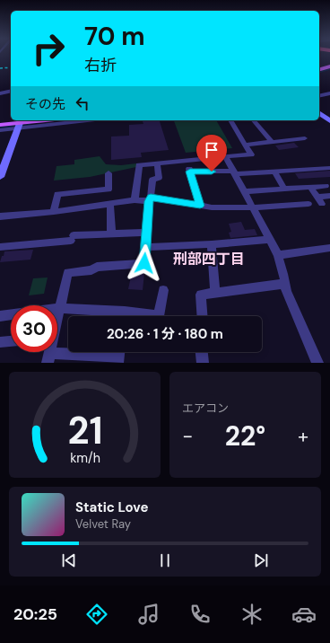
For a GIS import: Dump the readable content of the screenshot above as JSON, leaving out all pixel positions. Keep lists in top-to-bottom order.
{
  "districts": ["刑部四丁目"],
  "page": {
    "turn": ["70 m", "右折"],
    "then": "その先",
    "limit": "30",
    "trip": "20:26 · 1 分 · 180 m",
    "tile": "エアコン",
    "heat": ["−", "22°", "+"],
    "song": ["Static Love", "Velvet Ray"],
    "tabs": "20:25",
    "gauge": ["21", "km/h"]
  }
}
